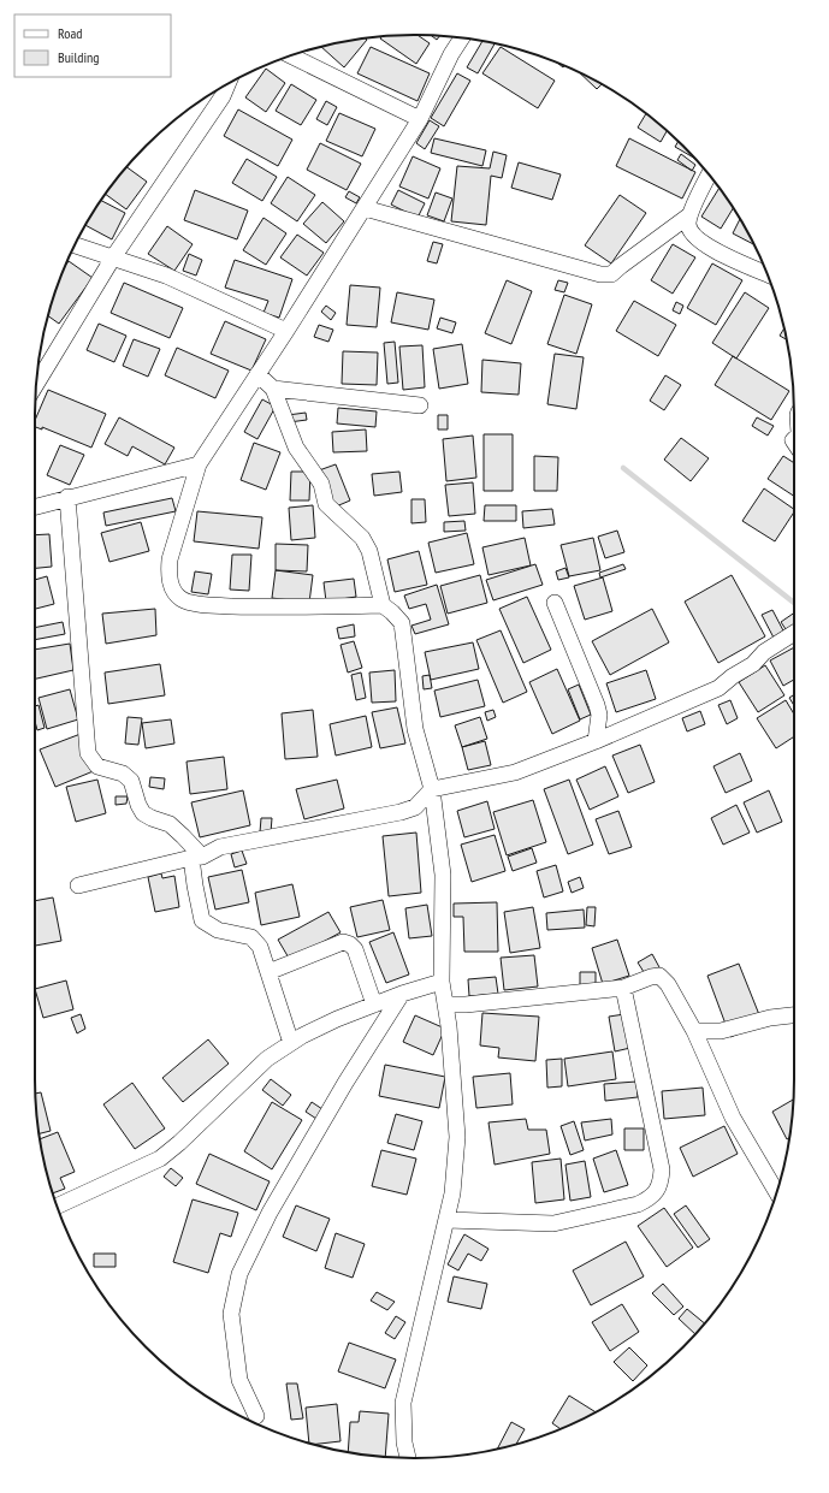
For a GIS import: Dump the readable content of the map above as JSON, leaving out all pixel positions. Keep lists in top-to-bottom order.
{
  "legend": ["Road", "Building"]
}
